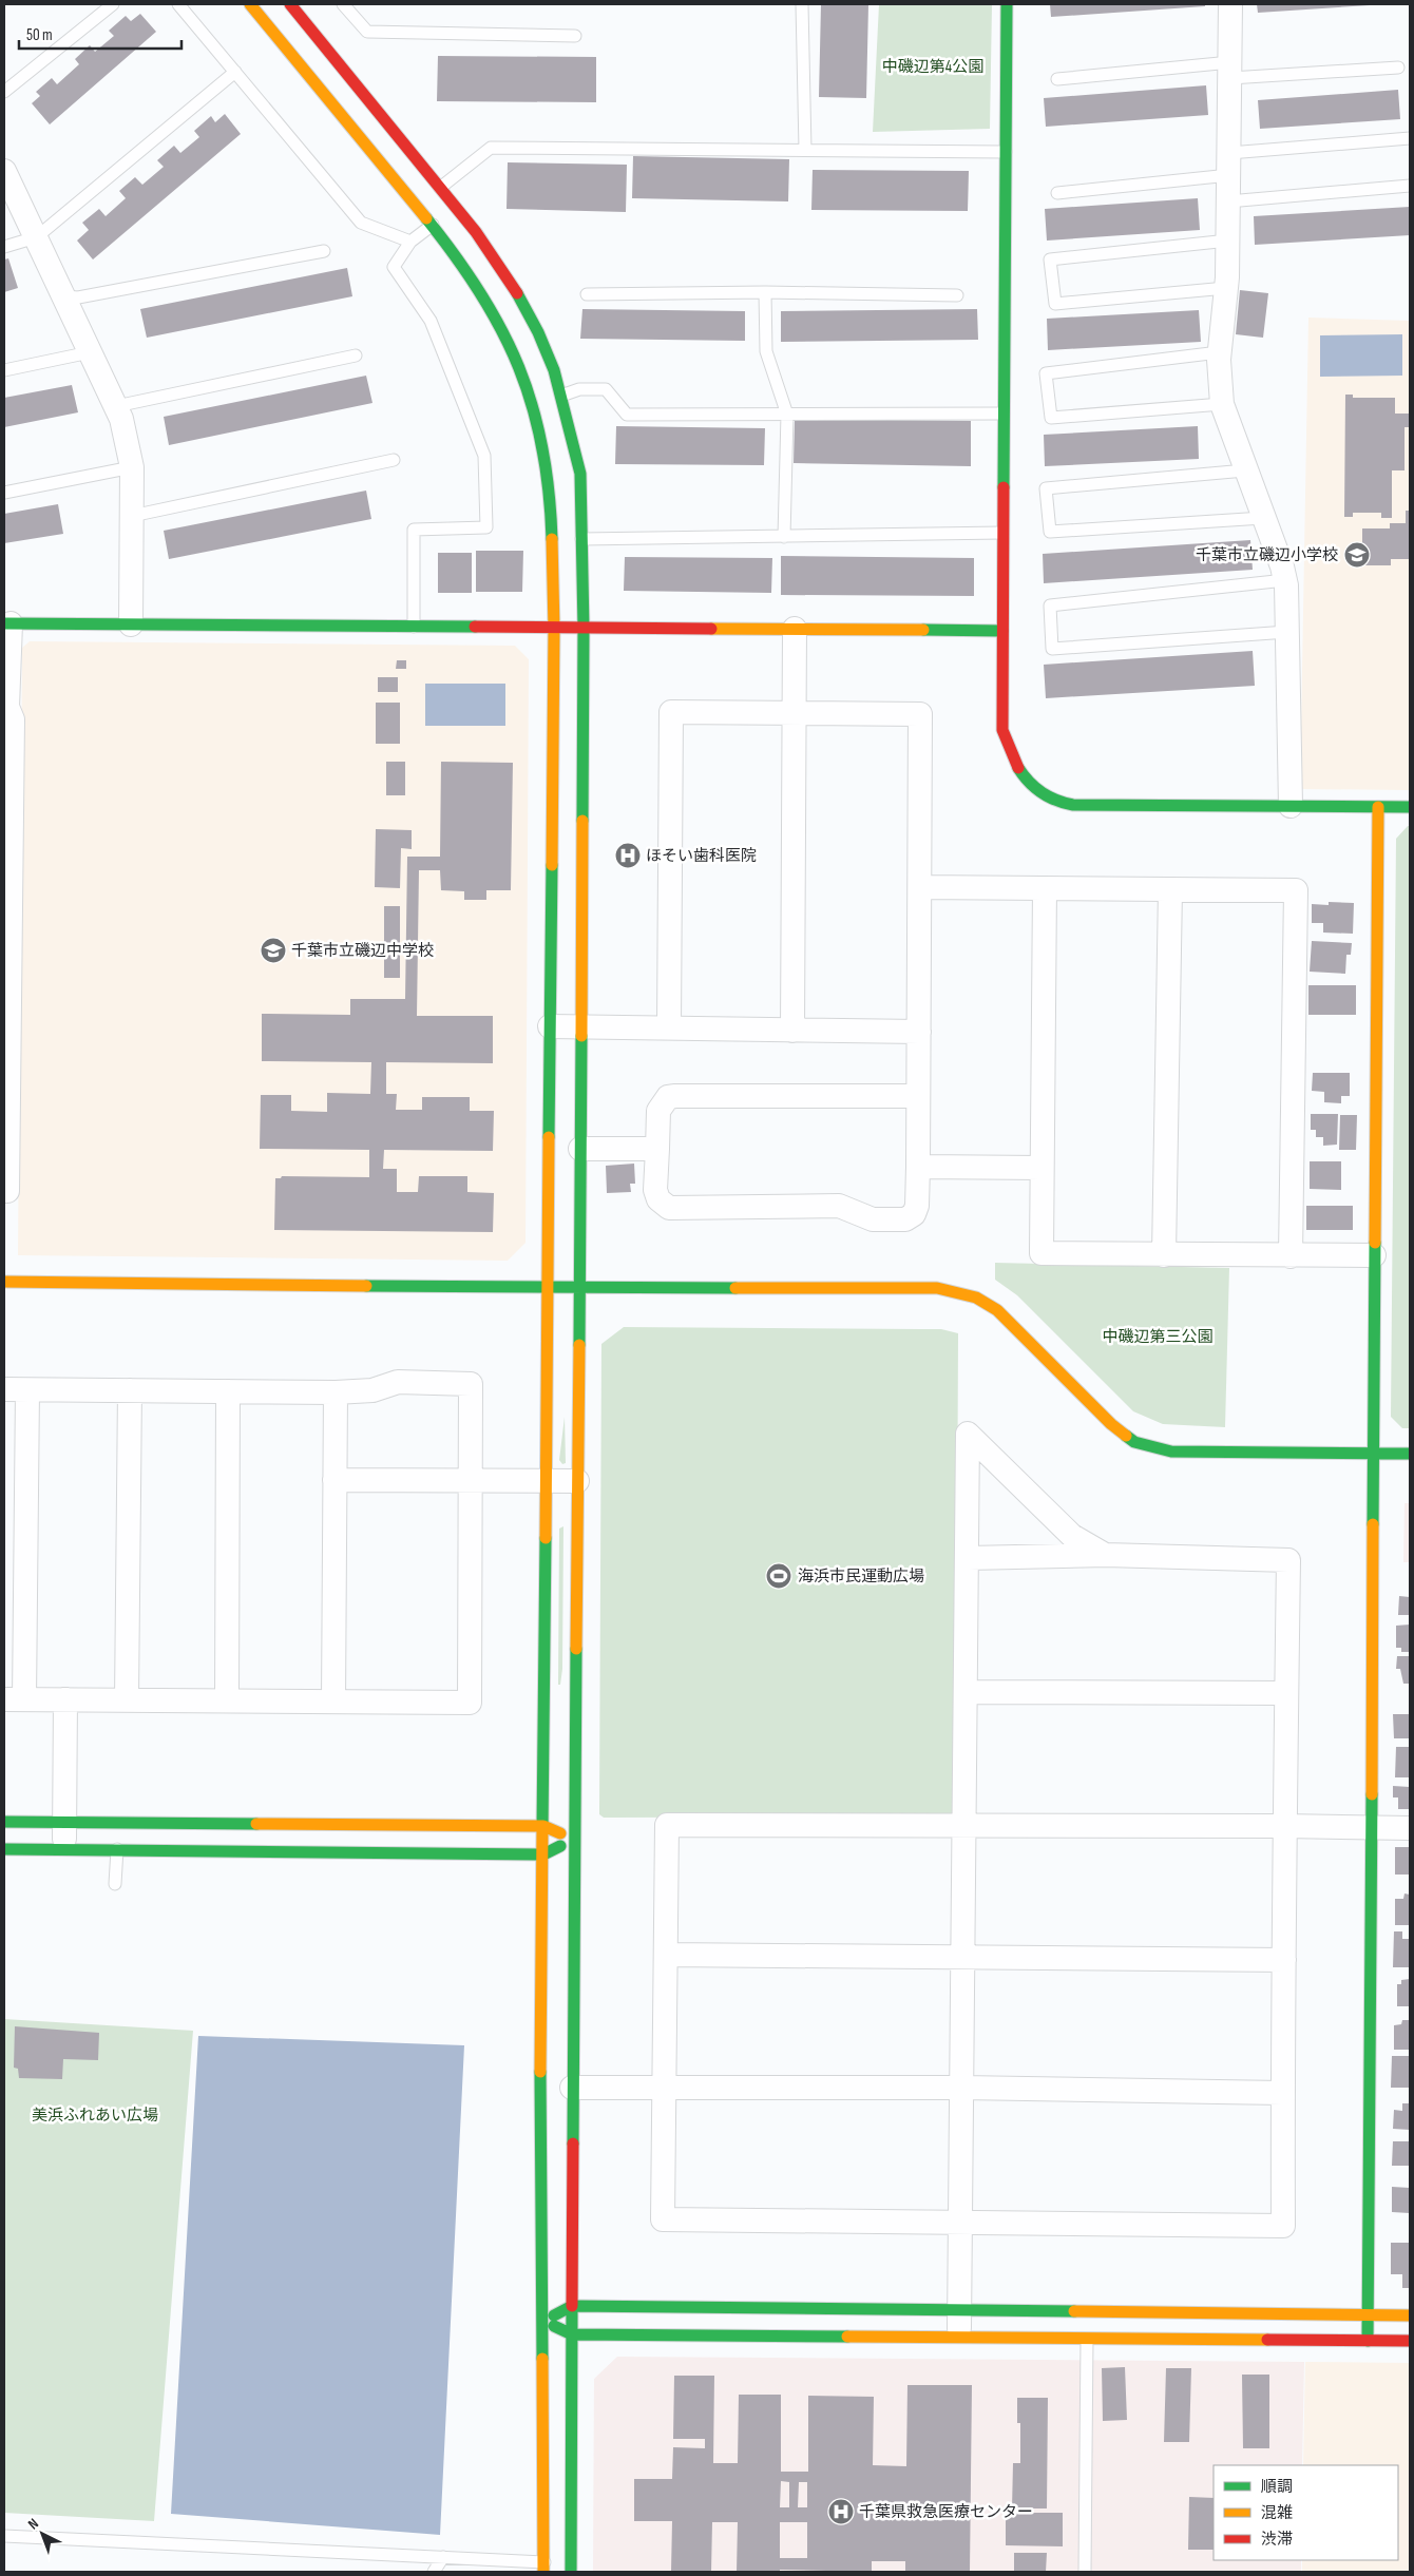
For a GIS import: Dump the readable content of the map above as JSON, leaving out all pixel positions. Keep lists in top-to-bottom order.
{
  "parks": ["中磯辺第4公園", "中磯辺第三公園", "美浜ふれあい広場"],
  "places": {
    "school or university": ["千葉市立磯辺小学校", "千葉市立磯辺中学校"],
    "hospital": ["ほそい歯科医院", "千葉県救急医療センター"],
    "sports": ["海浜市民運動広場"]
  },
  "legend": ["順調", "混雑", "渋滞"],
  "scale_bar": "50 m",
  "north": "top left"
}
